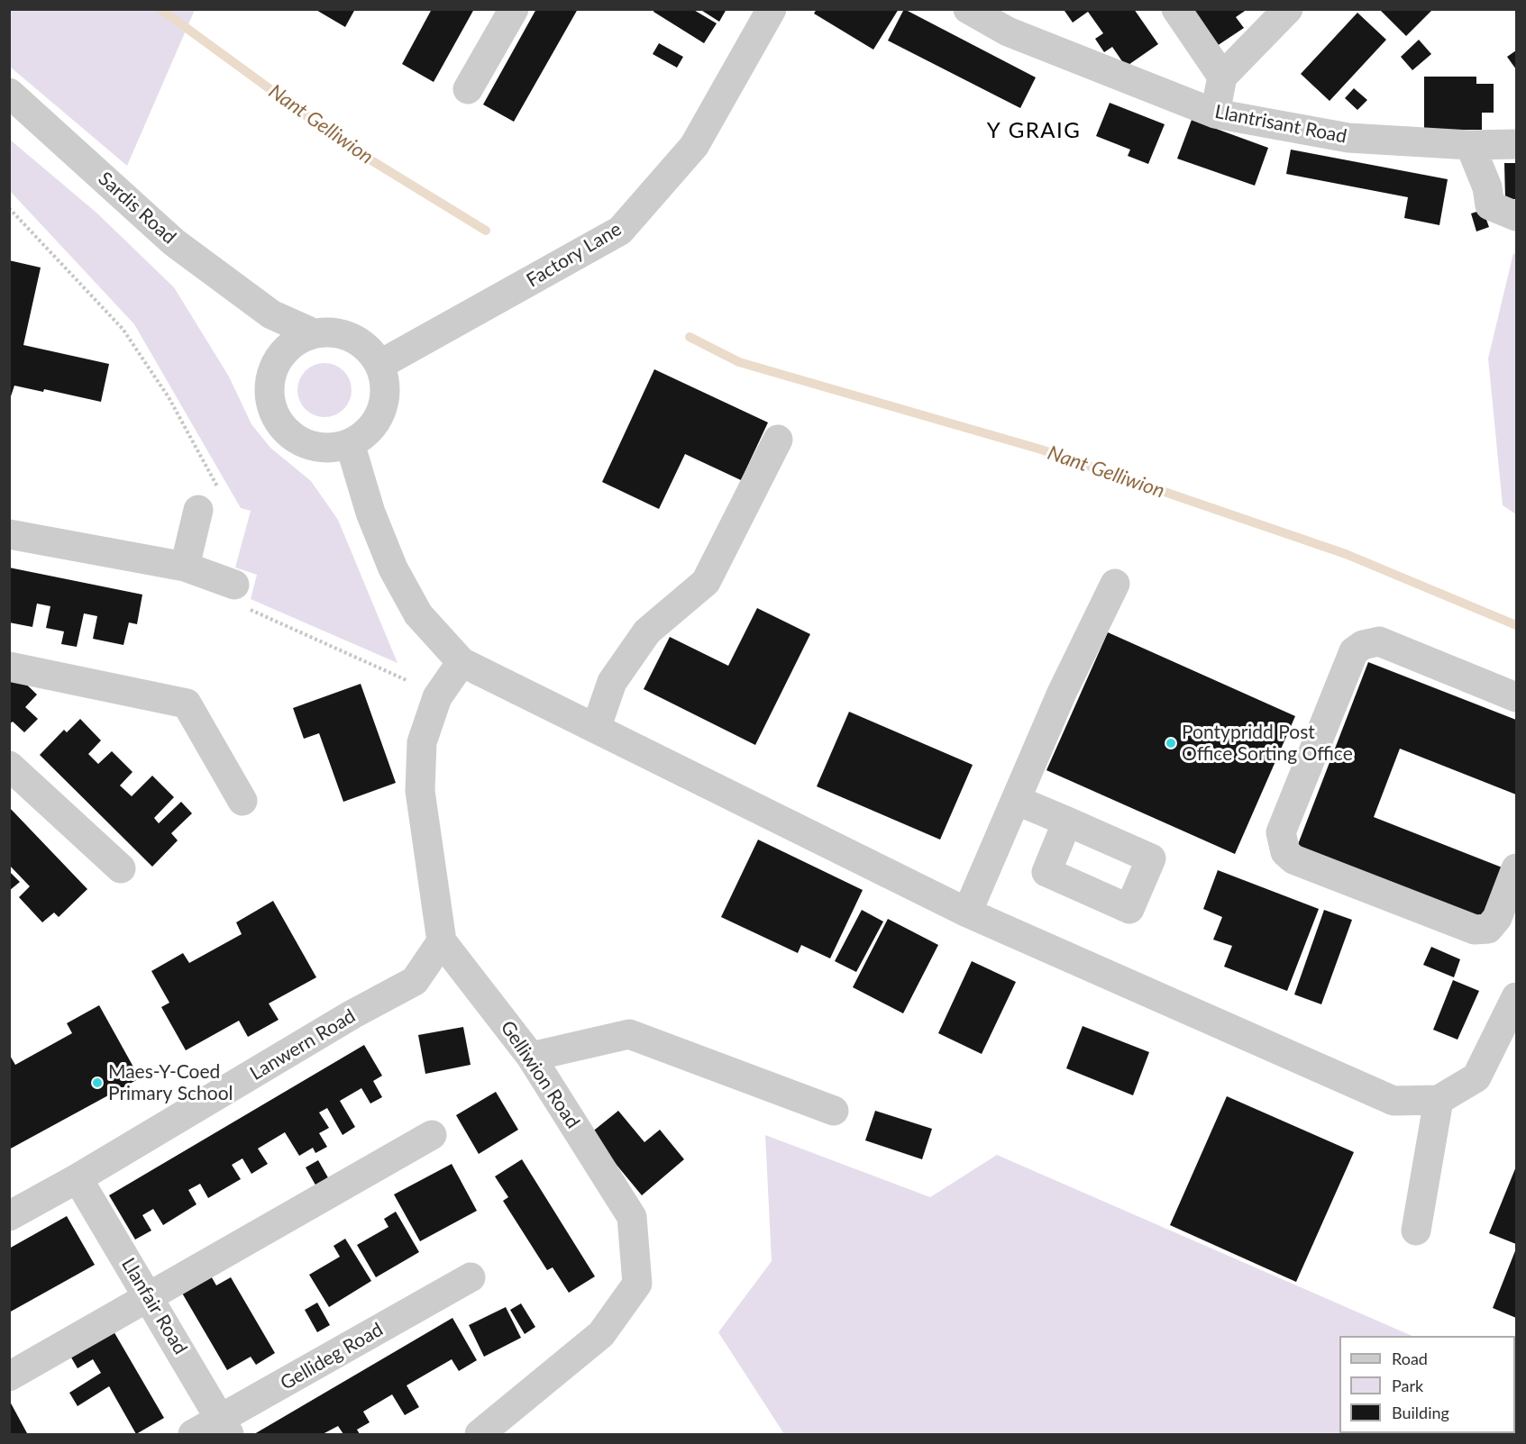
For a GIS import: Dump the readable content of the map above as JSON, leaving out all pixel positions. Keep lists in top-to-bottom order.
{
  "streets": {
    "street": [
      "Llantrisant Road",
      "Sardis Road",
      "Factory Lane",
      "Lanwern Road",
      "Gelliwion Road",
      "Llanfair Road",
      "Gellideg Road"
    ]
  },
  "crossings": [
    ["Sardis Road", "Factory Lane"],
    ["Lanwern Road", "Gelliwion Road"],
    ["Lanwern Road", "Llanfair Road"],
    ["Llanfair Road", "Gellideg Road"]
  ],
  "districts": ["Y GRAIG"],
  "water": ["Nant Gelliwion"],
  "places": ["Pontypridd Post Office Sorting Office", "Maes-Y-Coed Primary School"],
  "legend": ["Road", "Park", "Building"]
}
